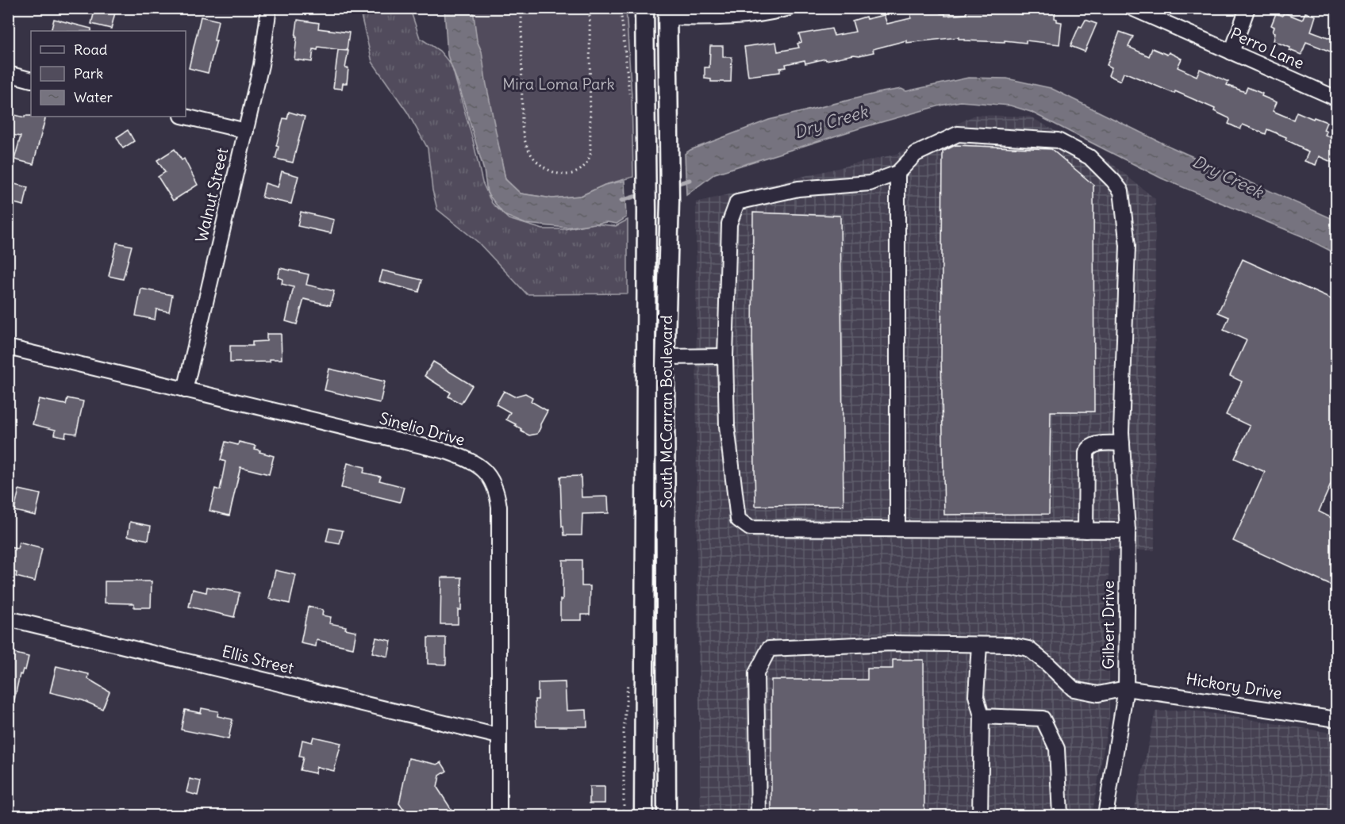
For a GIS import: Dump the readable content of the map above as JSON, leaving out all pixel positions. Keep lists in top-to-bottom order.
{
  "streets": {
    "main road": ["South McCarran Boulevard"],
    "street": [
      "Perro Lane",
      "Walnut Street",
      "Sinelio Drive",
      "Gilbert Drive",
      "Ellis Street",
      "Hickory Drive"
    ]
  },
  "crossings": [
    ["Walnut Street", "Sinelio Drive"],
    ["Sinelio Drive", "Ellis Street"],
    ["Gilbert Drive", "Hickory Drive"]
  ],
  "water": ["Dry Creek"],
  "parks": ["Mira Loma Park"],
  "legend": ["Road", "Park", "Water"]
}
